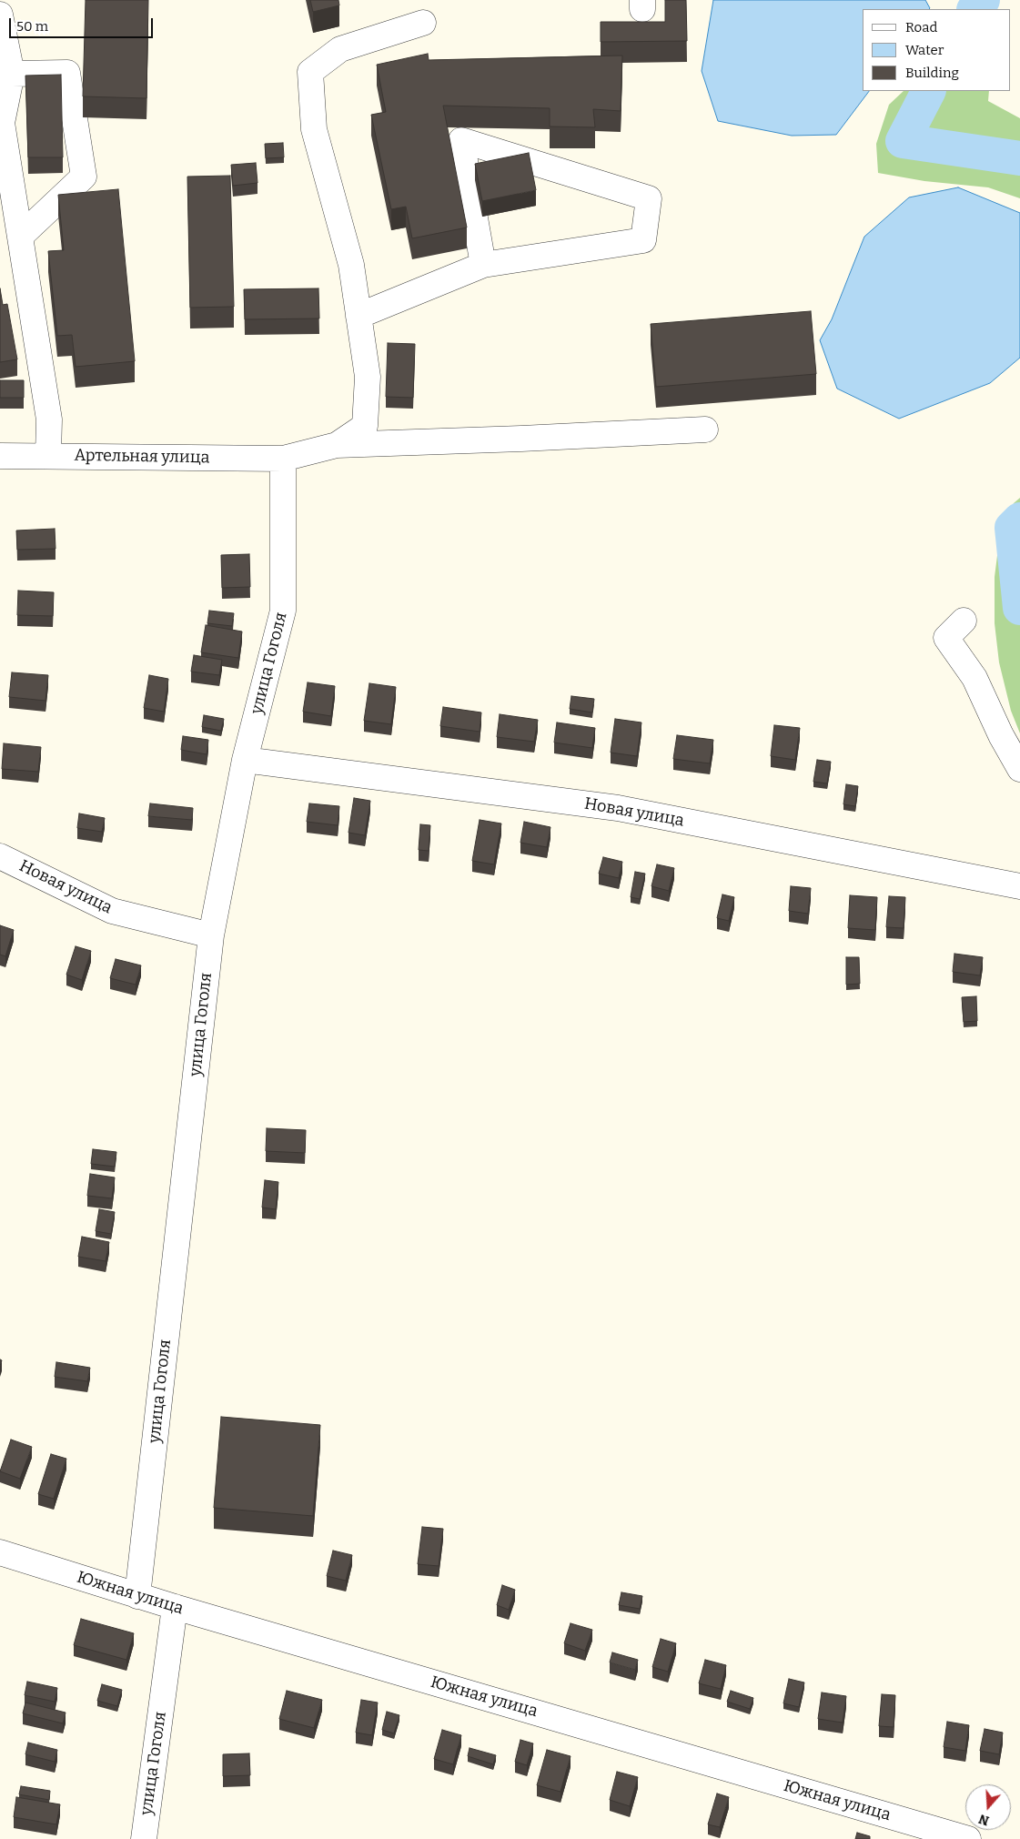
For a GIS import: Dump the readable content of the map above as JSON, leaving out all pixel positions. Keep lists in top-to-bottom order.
{
  "streets": {
    "street": [
      "Артельная улица",
      "улица Гоголя",
      "Новая улица",
      "Южная улица"
    ]
  },
  "crossings": [
    ["Артельная улица", "улица Гоголя"],
    ["улица Гоголя", "Новая улица"],
    ["улица Гоголя", "Южная улица"]
  ],
  "legend": ["Road", "Water", "Building"],
  "scale_bar": "50 m",
  "north": "bottom"
}
